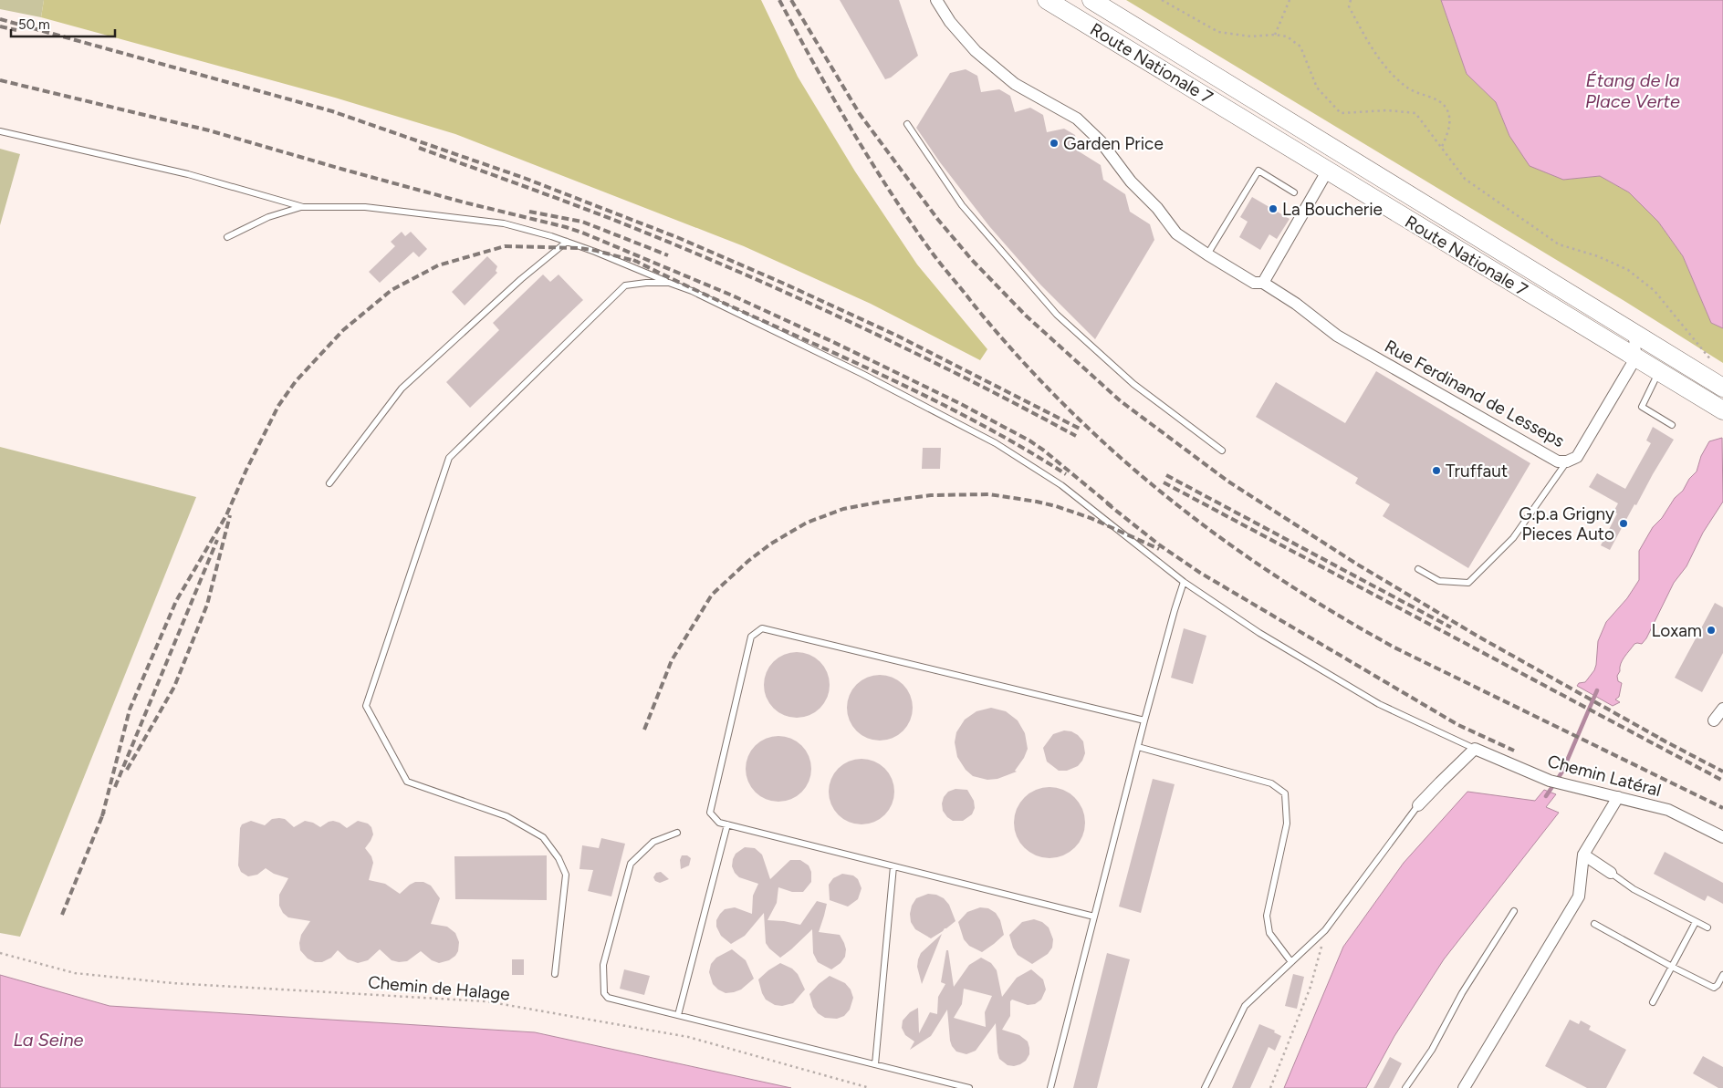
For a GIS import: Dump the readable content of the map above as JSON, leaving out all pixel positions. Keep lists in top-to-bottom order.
{
  "streets": {
    "main road": ["Route Nationale 7"],
    "street": ["Rue Ferdinand de Lesseps", "Chemin Latéral"],
    "path": ["Chemin de Halage"]
  },
  "crossings": [
    ["Route Nationale 7", "Rue Ferdinand de Lesseps"]
  ],
  "water": ["Étang de la Place Verte", "La Seine"],
  "places": [
    "Garden Price",
    "La Boucherie",
    "Truffaut",
    "G.p.a Grigny Pieces Auto",
    "Loxam"
  ],
  "scale_bar": "50 m"
}
